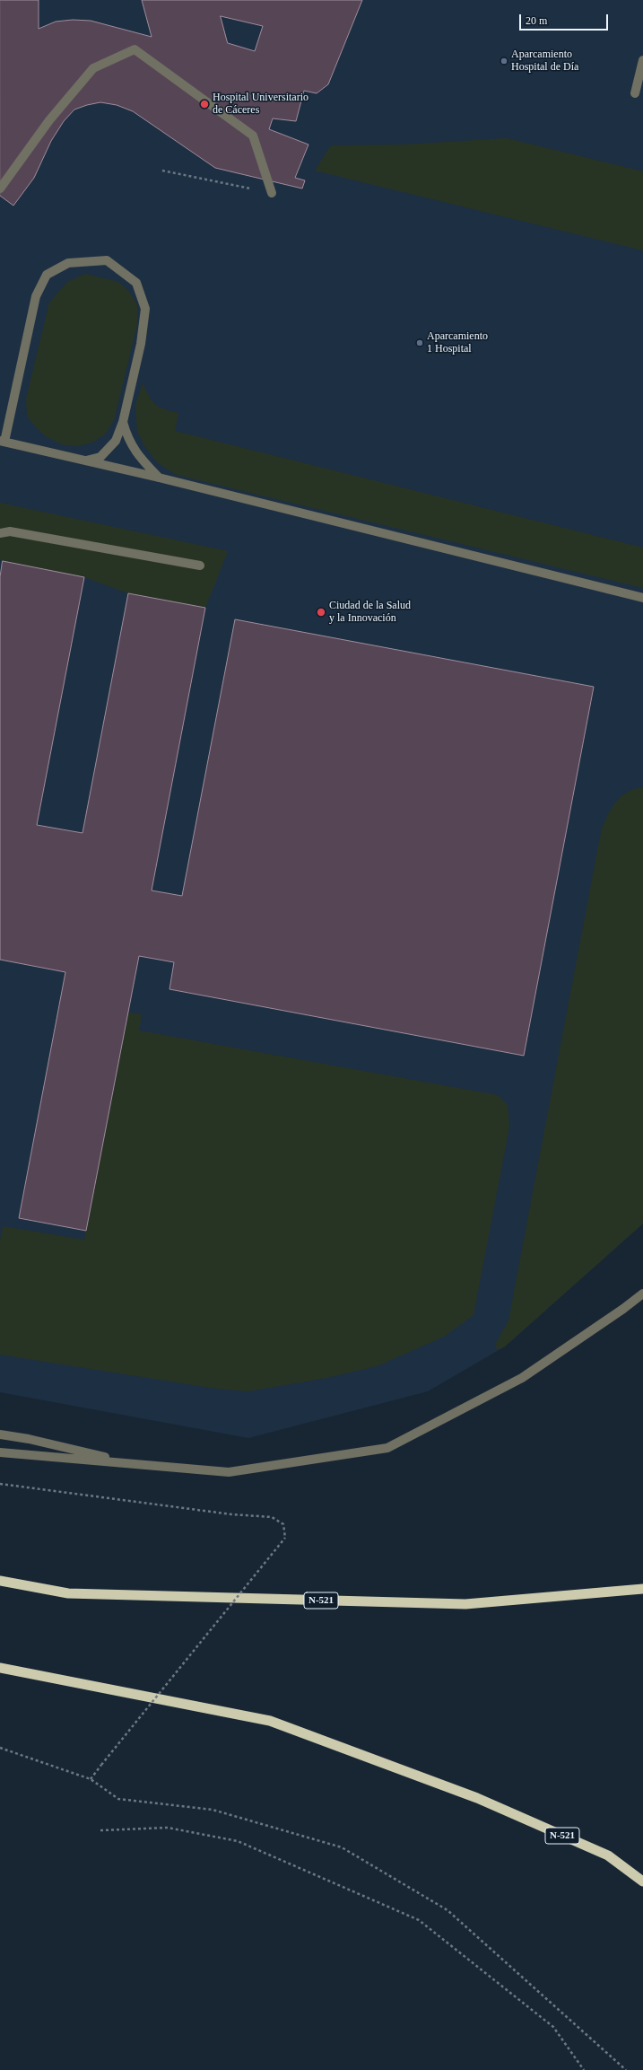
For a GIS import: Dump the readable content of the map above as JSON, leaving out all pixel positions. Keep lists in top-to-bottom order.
{
  "streets": {
    "highway": ["N-521"]
  },
  "places": [
    "Aparcamiento Hospital de Día",
    "Hospital Universitario de Cáceres",
    "Aparcamiento 1 Hospital",
    "Ciudad de la Salud y la Innovación"
  ],
  "scale_bar": "20 m"
}
